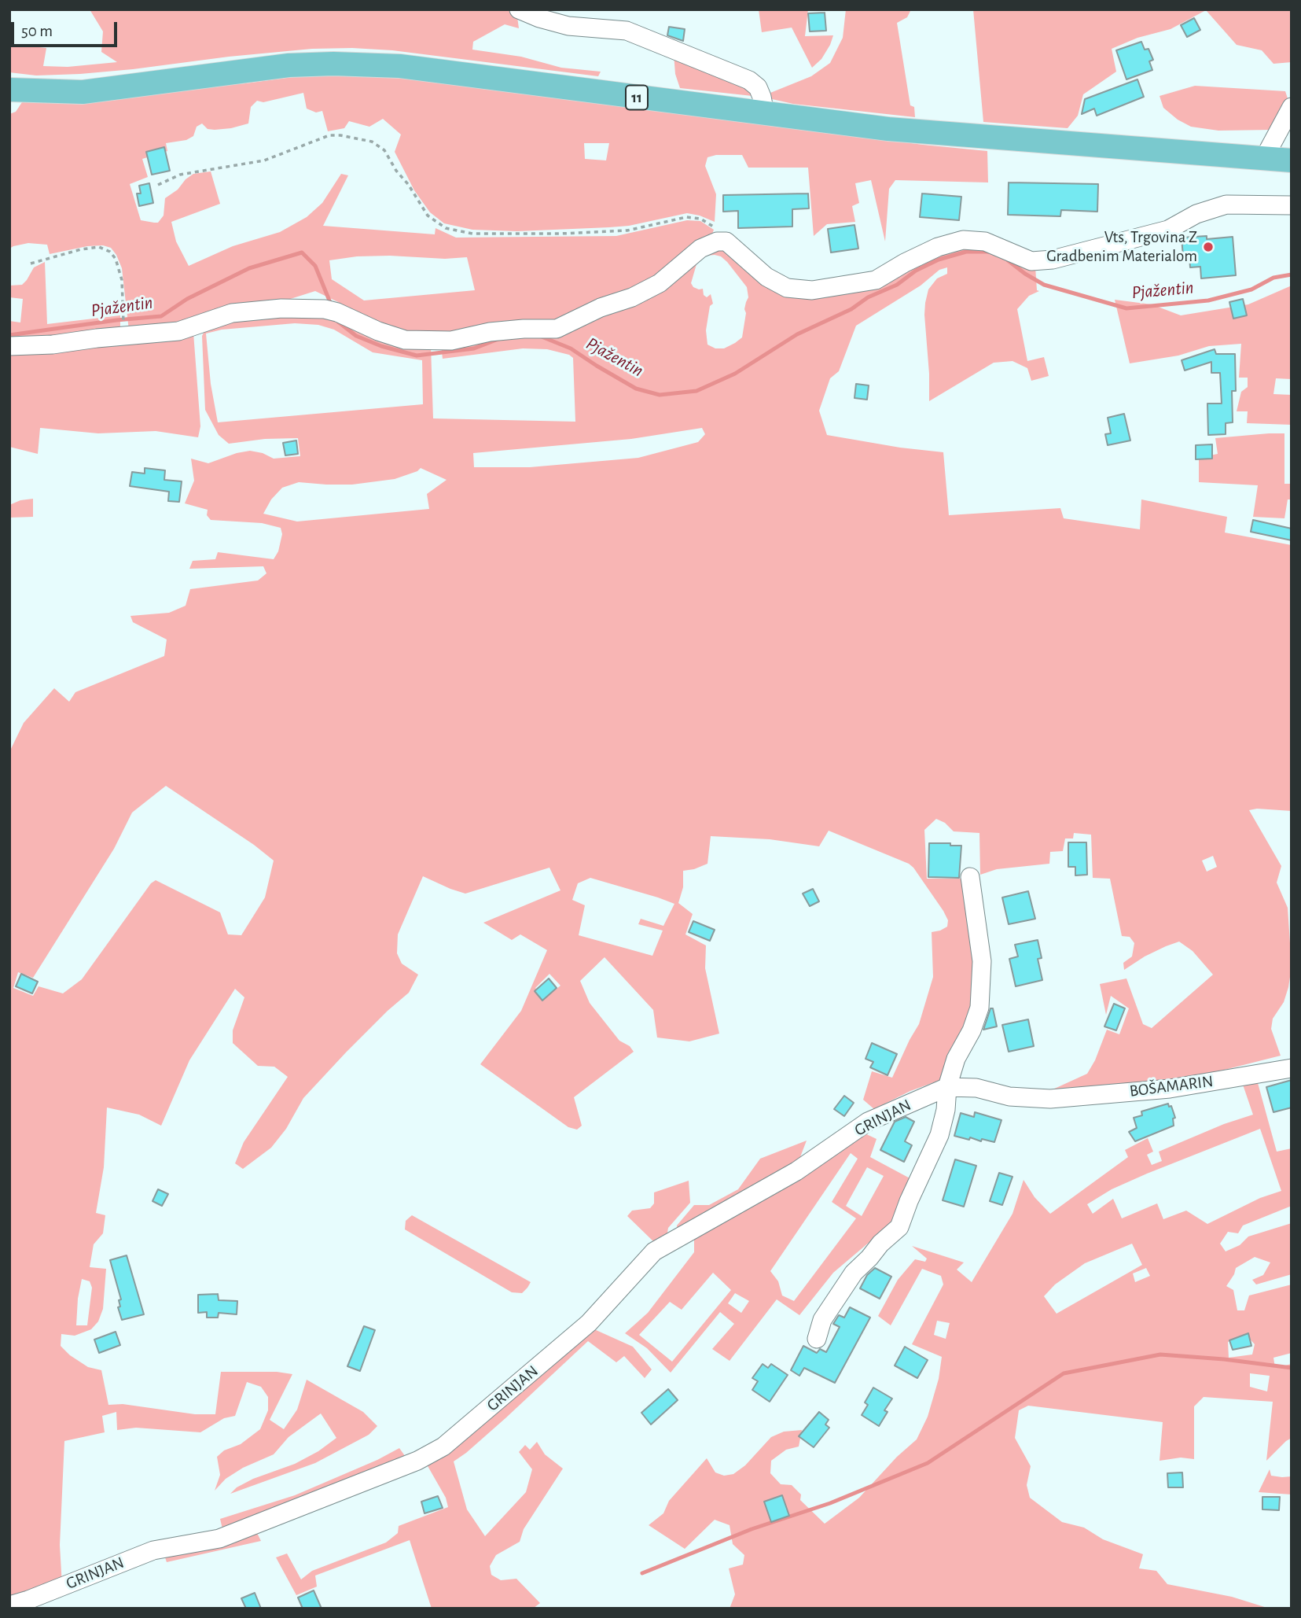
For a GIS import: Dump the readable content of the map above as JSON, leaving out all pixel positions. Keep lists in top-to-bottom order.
{
  "streets": {
    "main road": ["11"],
    "street": ["BOŠAMARIN", "GRINJAN"]
  },
  "crossings": [
    ["BOŠAMARIN", "GRINJAN"]
  ],
  "water": ["Pjažentin"],
  "places": ["Vts, Trgovina Z Gradbenim Materialom"],
  "scale_bar": "50 m"
}
